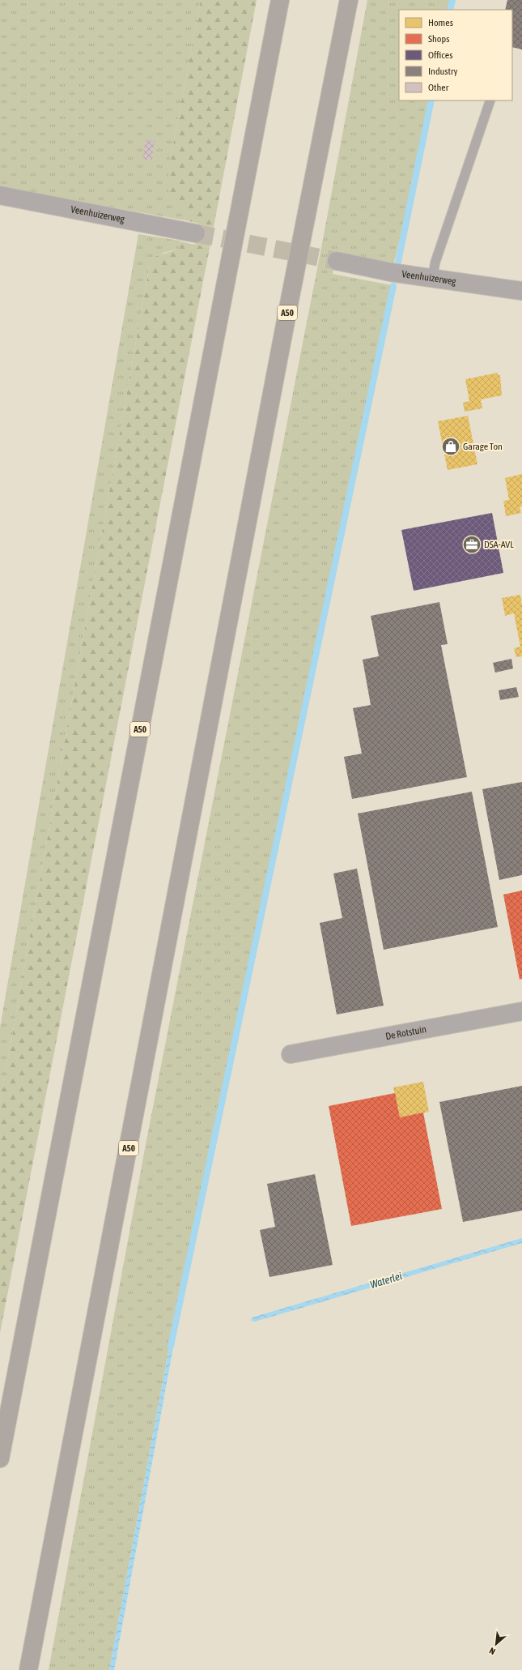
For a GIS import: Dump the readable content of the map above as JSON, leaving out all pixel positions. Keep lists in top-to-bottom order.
{
  "streets": {
    "highway": ["A50"],
    "street": ["Veenhuizerweg", "De Rotstuin"]
  },
  "water": ["Waterlei"],
  "places": {
    "shop": ["Garage Ton"],
    "office": ["DSA-AVL"]
  },
  "legend": [
    "Homes",
    "Shops",
    "Offices",
    "Industry",
    "Other"
  ],
  "north": "bottom left"
}
